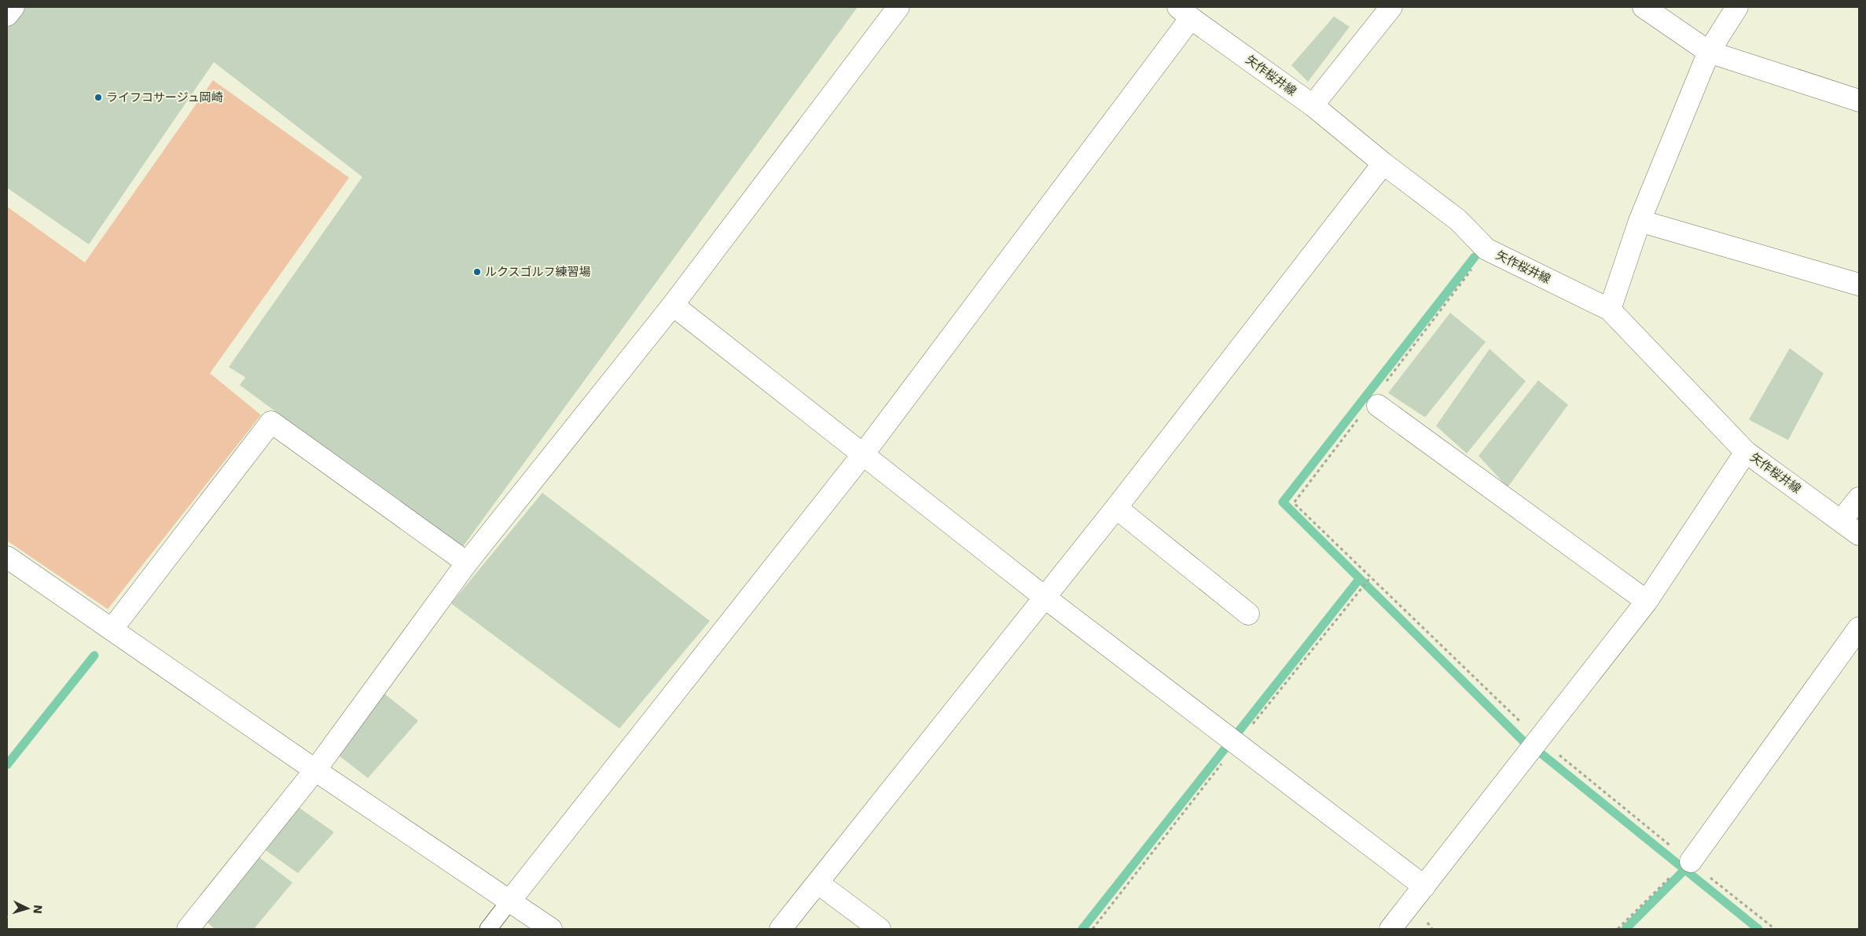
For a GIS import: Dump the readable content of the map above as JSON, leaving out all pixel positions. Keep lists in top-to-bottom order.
{
  "streets": {
    "street": ["矢作桜井線"]
  },
  "places": ["ライフコサージュ岡崎", "ルクスゴルフ練習場"],
  "north": "right"
}
